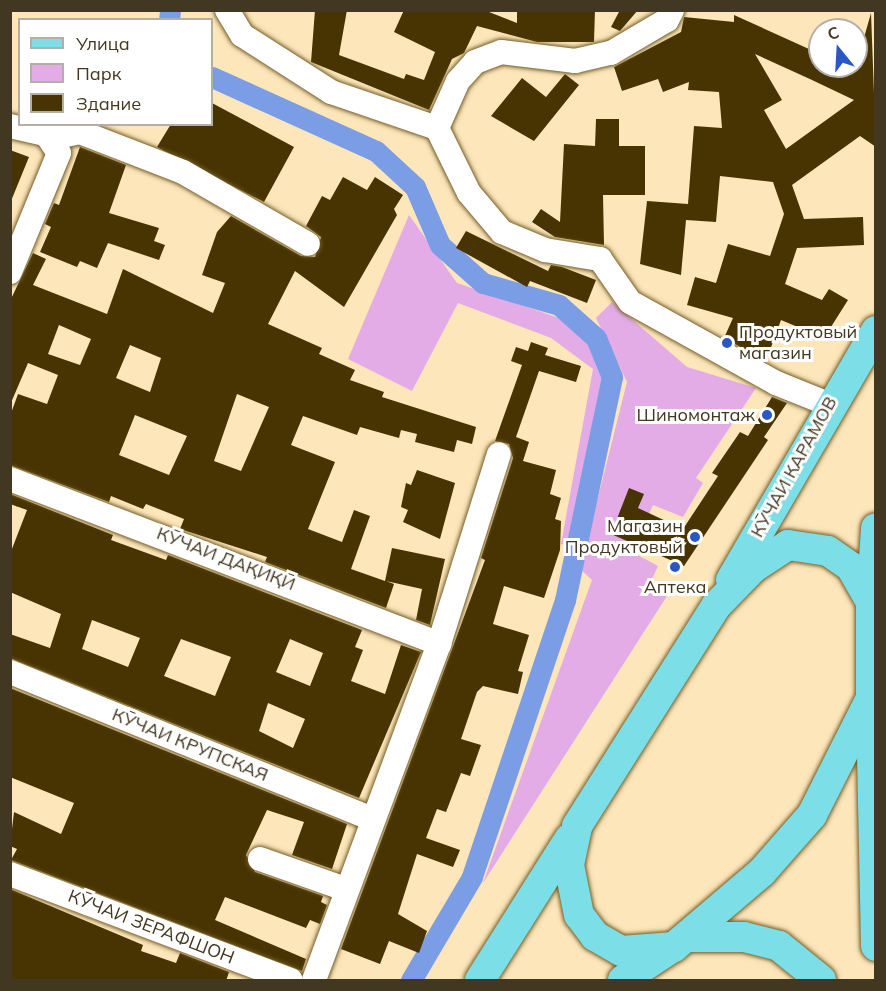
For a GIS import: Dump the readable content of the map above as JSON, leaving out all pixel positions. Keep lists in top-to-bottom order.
{
  "streets": {
    "main road": ["КӮЧАИ КАРАМОВ"],
    "street": ["КӮЧАИ ДАҚИҚӢ", "КӮЧАИ КРУПСКАЯ", "КӮЧАИ ЗЕРАФШОН"]
  },
  "places": [
    "Продуктовый магазин",
    "Шиномонтаж",
    "Магазин Продуктовый",
    "Аптека"
  ],
  "legend": ["Улица", "Парк", "Здание"],
  "north": "top"
}
